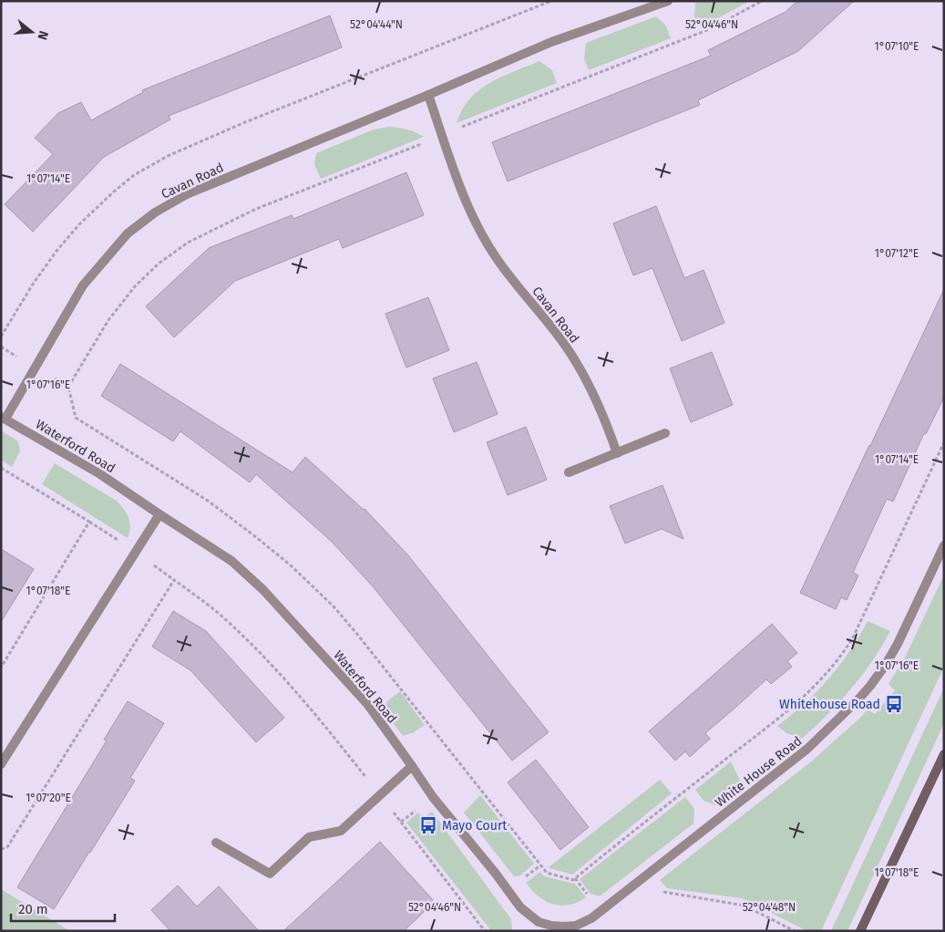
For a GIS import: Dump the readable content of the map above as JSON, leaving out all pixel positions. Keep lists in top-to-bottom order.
{
  "streets": {
    "street": ["Cavan Road", "Waterford Road", "White House Road"]
  },
  "crossings": [
    ["Cavan Road", "Waterford Road"],
    ["Waterford Road", "White House Road"]
  ],
  "places": {
    "bus stop": ["Whitehouse Road", "Mayo Court"]
  },
  "scale_bar": "20 m",
  "north": "right",
  "coordinates": [
    "52°04'44\"N",
    "52°04'46\"N",
    "1°07'10\"E",
    "1°07'14\"E",
    "1°07'12\"E",
    "1°07'16\"E",
    "1°07'18\"E",
    "1°07'20\"E",
    "52°04'48\"N"
  ]
}
